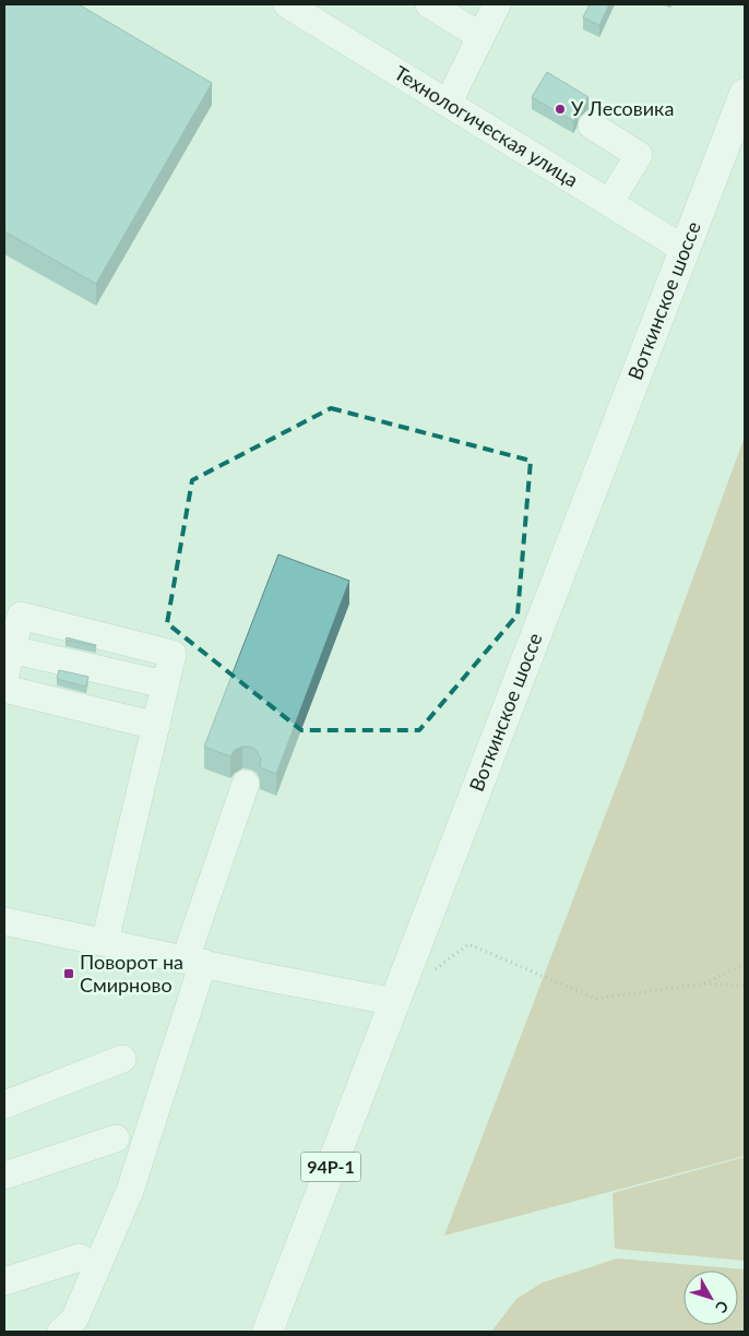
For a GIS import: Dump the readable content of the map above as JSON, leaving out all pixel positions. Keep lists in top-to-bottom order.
{
  "streets": {
    "main road": ["Воткинское шоссе", "94Р-1"],
    "street": ["Технологическая улица"]
  },
  "crossings": [
    ["Технологическая улица", "Воткинское шоссе"]
  ],
  "places": {
    "other": ["У Лесовика"],
    "transit": ["Поворот на Смирново"]
  },
  "north": "bottom right"
}
